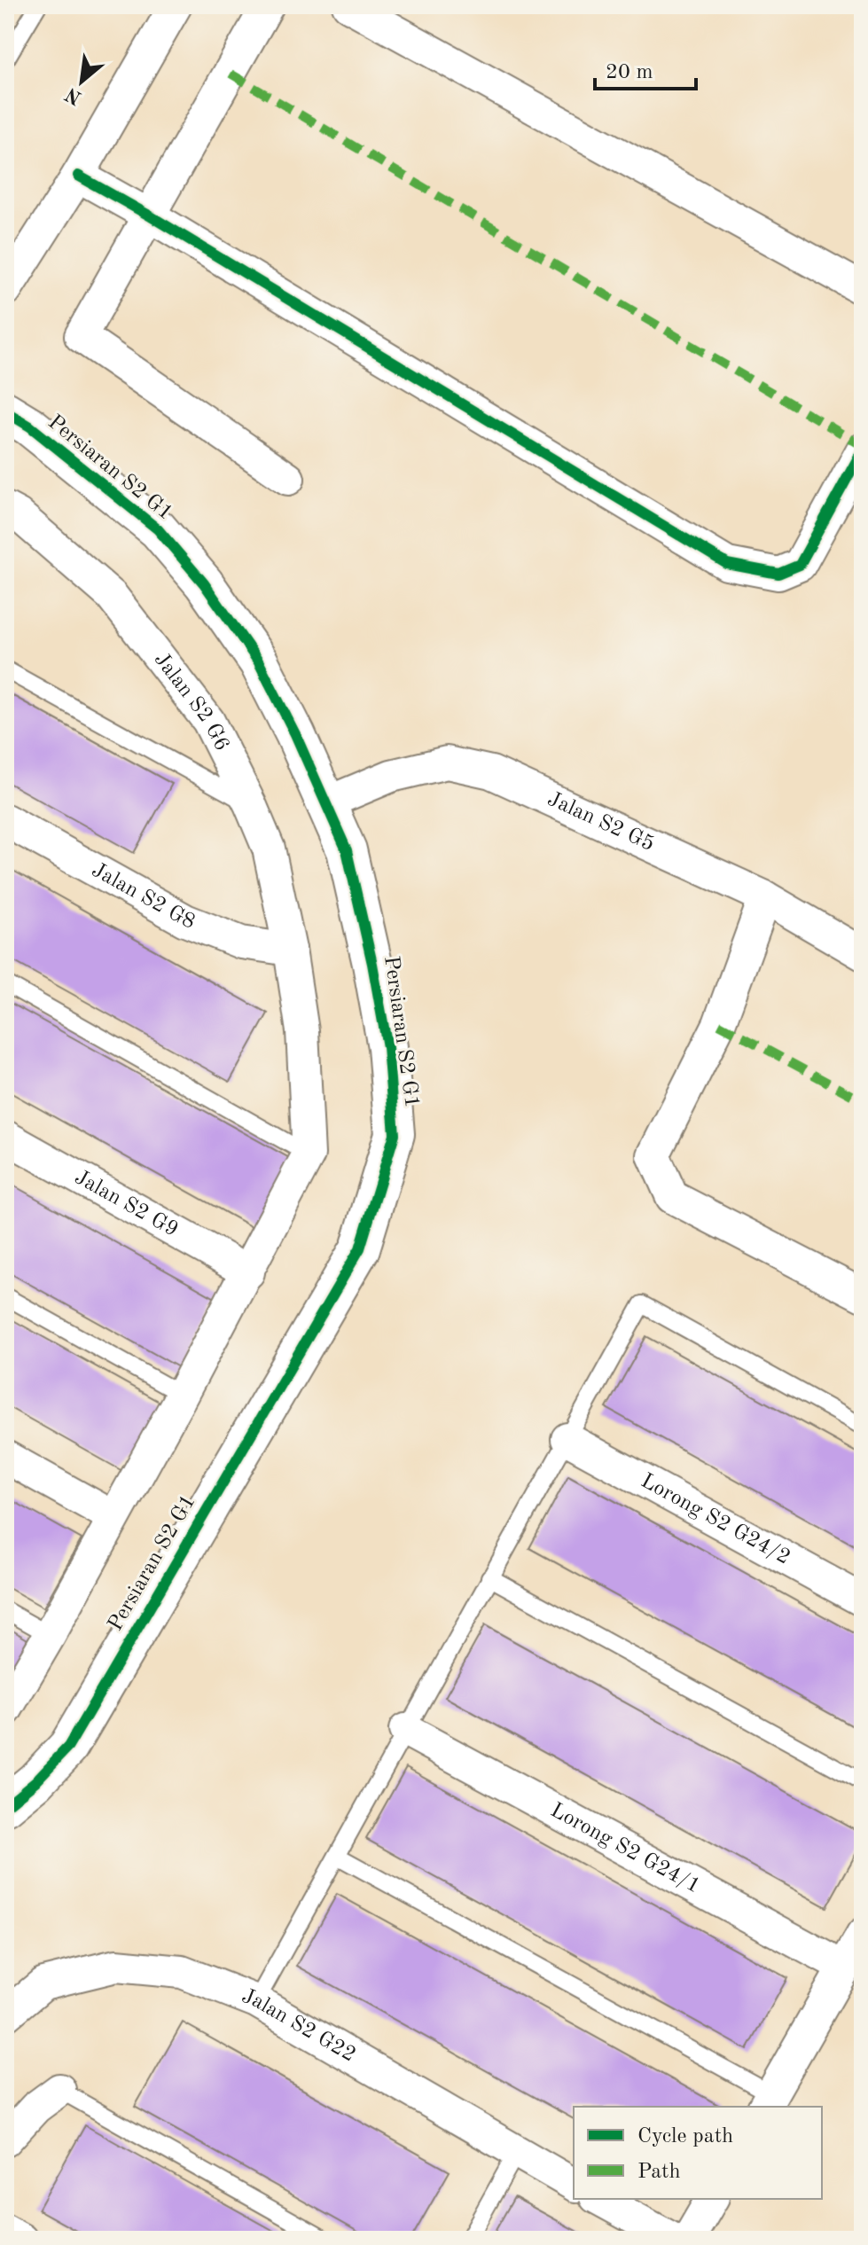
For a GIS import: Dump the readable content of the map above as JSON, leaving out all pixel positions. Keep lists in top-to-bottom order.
{
  "streets": {
    "street": [
      "Persiaran S2 G1",
      "Jalan S2 G6",
      "Jalan S2 G5",
      "Jalan S2 G8",
      "Jalan S2 G9",
      "Lorong S2 G24/2",
      "Lorong S2 G24/1",
      "Jalan S2 G22"
    ]
  },
  "crossings": [
    ["Persiaran S2 G1", "Jalan S2 G5"],
    ["Jalan S2 G6", "Jalan S2 G8"]
  ],
  "legend": ["Cycle path", "Path"],
  "scale_bar": "20 m",
  "north": "bottom left"
}
